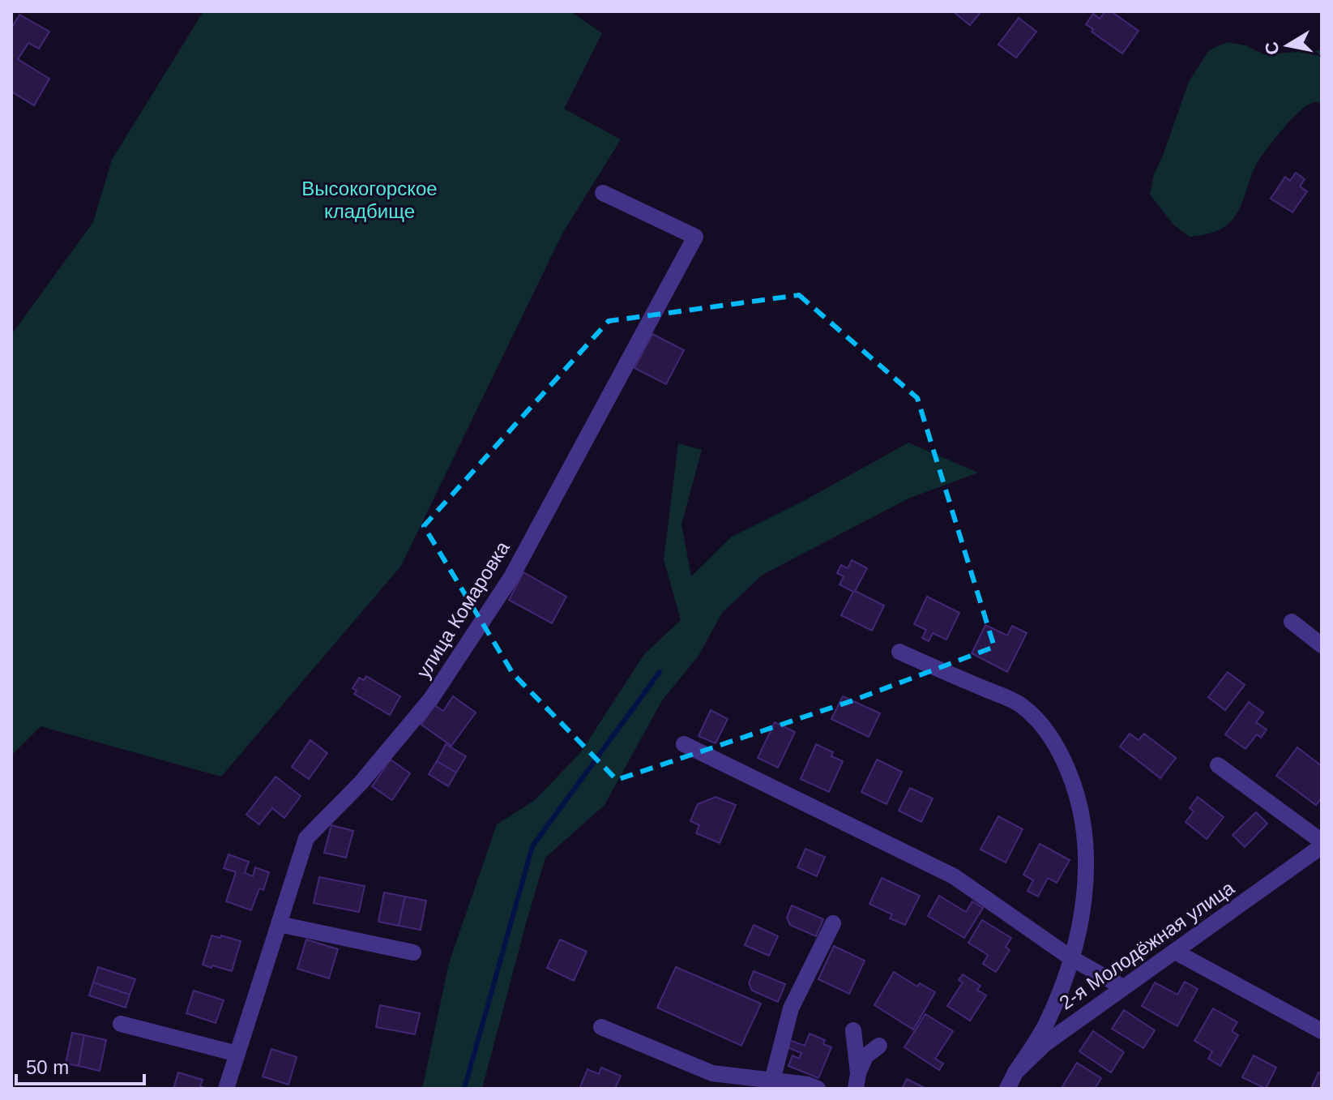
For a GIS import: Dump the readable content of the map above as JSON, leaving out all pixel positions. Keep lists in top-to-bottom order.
{
  "streets": {
    "street": ["улица Комаровка", "2-я Молодёжная улица"]
  },
  "parks": ["Высокогорское кладбище"],
  "scale_bar": "50 m",
  "north": "left"
}
